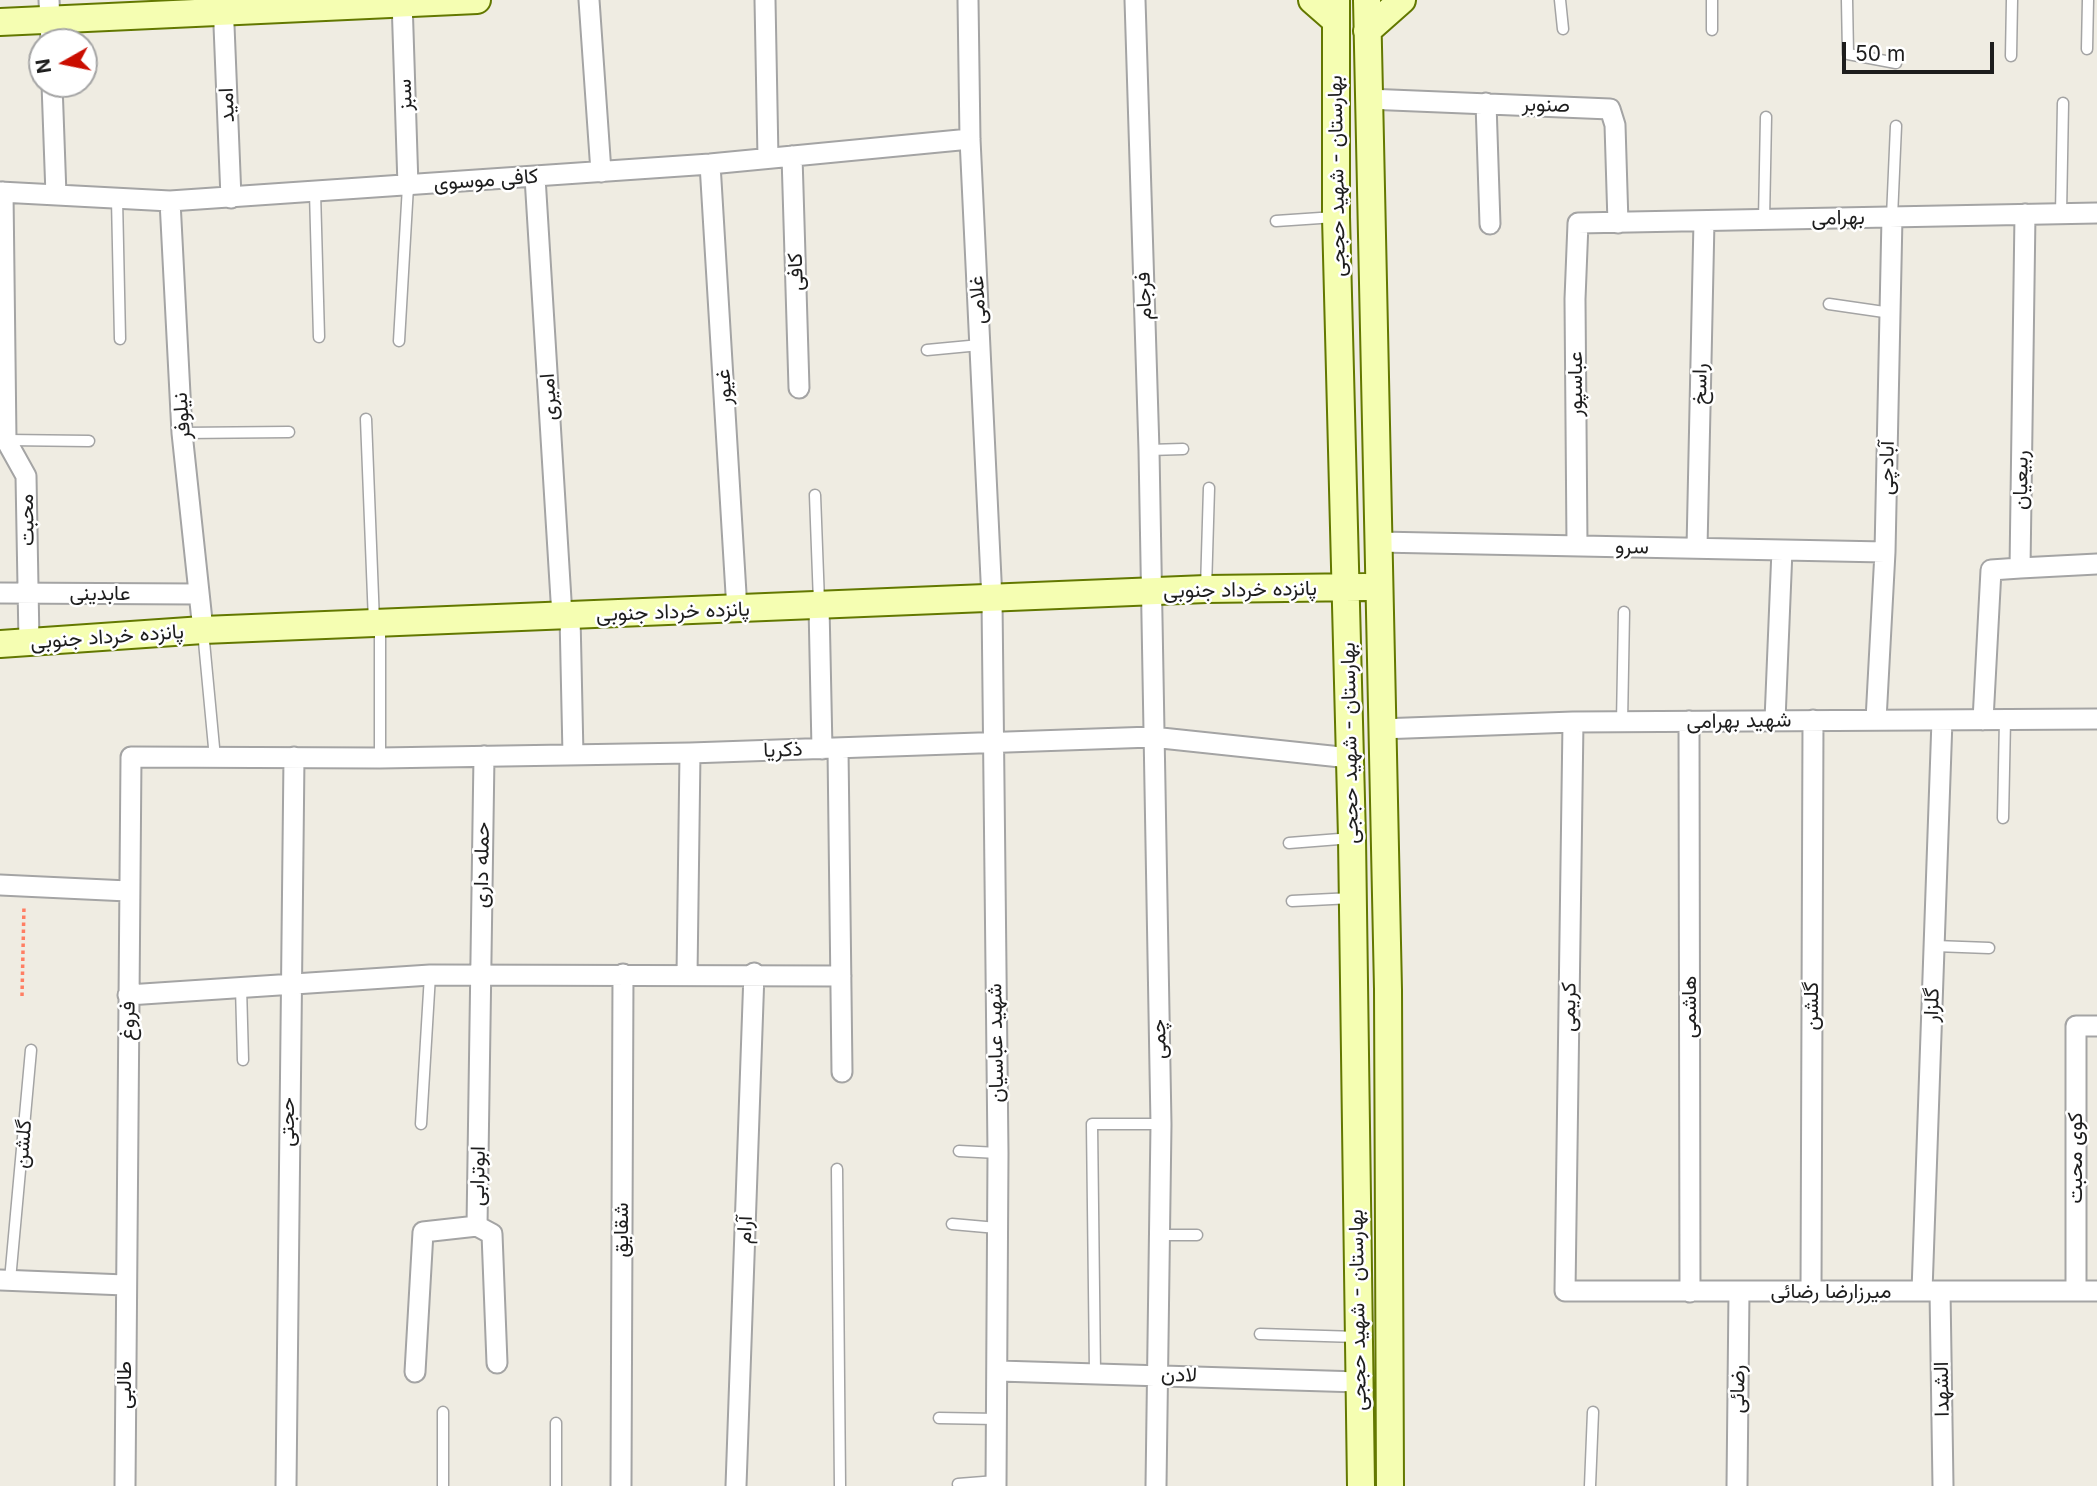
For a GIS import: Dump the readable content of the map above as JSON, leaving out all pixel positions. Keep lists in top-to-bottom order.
{
  "streets": {
    "main road": ["بهارستان - شهید حججی", "پانزده خرداد جنوبی"],
    "street": [
      "سبز",
      "امید",
      "صنوبر",
      "کافی موسوی",
      "بهرامی",
      "کافی",
      "فرجام",
      "غلامی",
      "عباسپور",
      "راسخ",
      "غیور",
      "امیری",
      "نیلوفر",
      "آبادچی",
      "ربیعیان",
      "محبت",
      "سرو",
      "عابدینی",
      "شهید بهرامی",
      "ذکریا",
      "حمله داری",
      "گلزار",
      "گلشن",
      "کریمی",
      "هاشمی",
      "فروغ",
      "چمی",
      "شهید عباسیان",
      "حجتی",
      "کوی محبت",
      "ابوترابی",
      "شقایق",
      "آرام",
      "میرزارضا رضائی",
      "لادن",
      "طالبی",
      "رضائی",
      "الشهدا"
    ]
  },
  "crossings": [
    ["سبز", "کافی موسوی"],
    ["امید", "کافی موسوی"],
    ["صنوبر", "بهارستان - شهید حججی"],
    ["صنوبر", "بهرامی"],
    ["بهارستان - شهید حججی", "سرو"],
    ["بهارستان - شهید حججی", "پانزده خرداد جنوبی"],
    ["بهارستان - شهید حججی", "شهید بهرامی"],
    ["بهارستان - شهید حججی", "ذکریا"],
    ["بهارستان - شهید حججی", "لادن"],
    ["کافی موسوی", "کافی"],
    ["کافی موسوی", "غلامی"],
    ["کافی موسوی", "غیور"],
    ["کافی موسوی", "امیری"],
    ["کافی موسوی", "نیلوفر"],
    ["کافی موسوی", "محبت"],
    ["بهرامی", "عباسپور"],
    ["بهرامی", "راسخ"],
    ["بهرامی", "آبادچی"],
    ["بهرامی", "ربیعیان"],
    ["فرجام", "پانزده خرداد جنوبی"],
    ["فرجام", "چمی"],
    ["غلامی", "پانزده خرداد جنوبی"],
    ["غلامی", "شهید عباسیان"],
    ["عباسپور", "سرو"],
    ["راسخ", "سرو"],
    ["غیور", "پانزده خرداد جنوبی"],
    ["امیری", "پانزده خرداد جنوبی"],
    ["امیری", "ذکریا"],
    ["نیلوفر", "پانزده خرداد جنوبی"],
    ["نیلوفر", "عابدینی"],
    ["آبادچی", "سرو"],
    ["آبادچی", "شهید بهرامی"],
    ["محبت", "پانزده خرداد جنوبی"],
    ["محبت", "عابدینی"],
    ["پانزده خرداد جنوبی", "چمی"],
    ["پانزده خرداد جنوبی", "شهید عباسیان"],
    ["شهید بهرامی", "گلزار"],
    ["شهید بهرامی", "گلشن"],
    ["شهید بهرامی", "کریمی"],
    ["شهید بهرامی", "هاشمی"],
    ["ذکریا", "حمله داری"],
    ["ذکریا", "فروغ"],
    ["ذکریا", "چمی"],
    ["ذکریا", "شهید عباسیان"],
    ["ذکریا", "حجتی"],
    ["حمله داری", "ابوترابی"],
    ["گلزار", "میرزارضا رضائی"],
    ["گلزار", "الشهدا"],
    ["گلشن", "میرزارضا رضائی"],
    ["کریمی", "میرزارضا رضائی"],
    ["هاشمی", "میرزارضا رضائی"],
    ["فروغ", "طالبی"],
    ["چمی", "لادن"],
    ["شهید عباسیان", "لادن"],
    ["کوی محبت", "میرزارضا رضائی"],
    ["میرزارضا رضائی", "رضائی"],
    ["میرزارضا رضائی", "الشهدا"]
  ],
  "scale_bar": "50 m",
  "north": "left"
}
